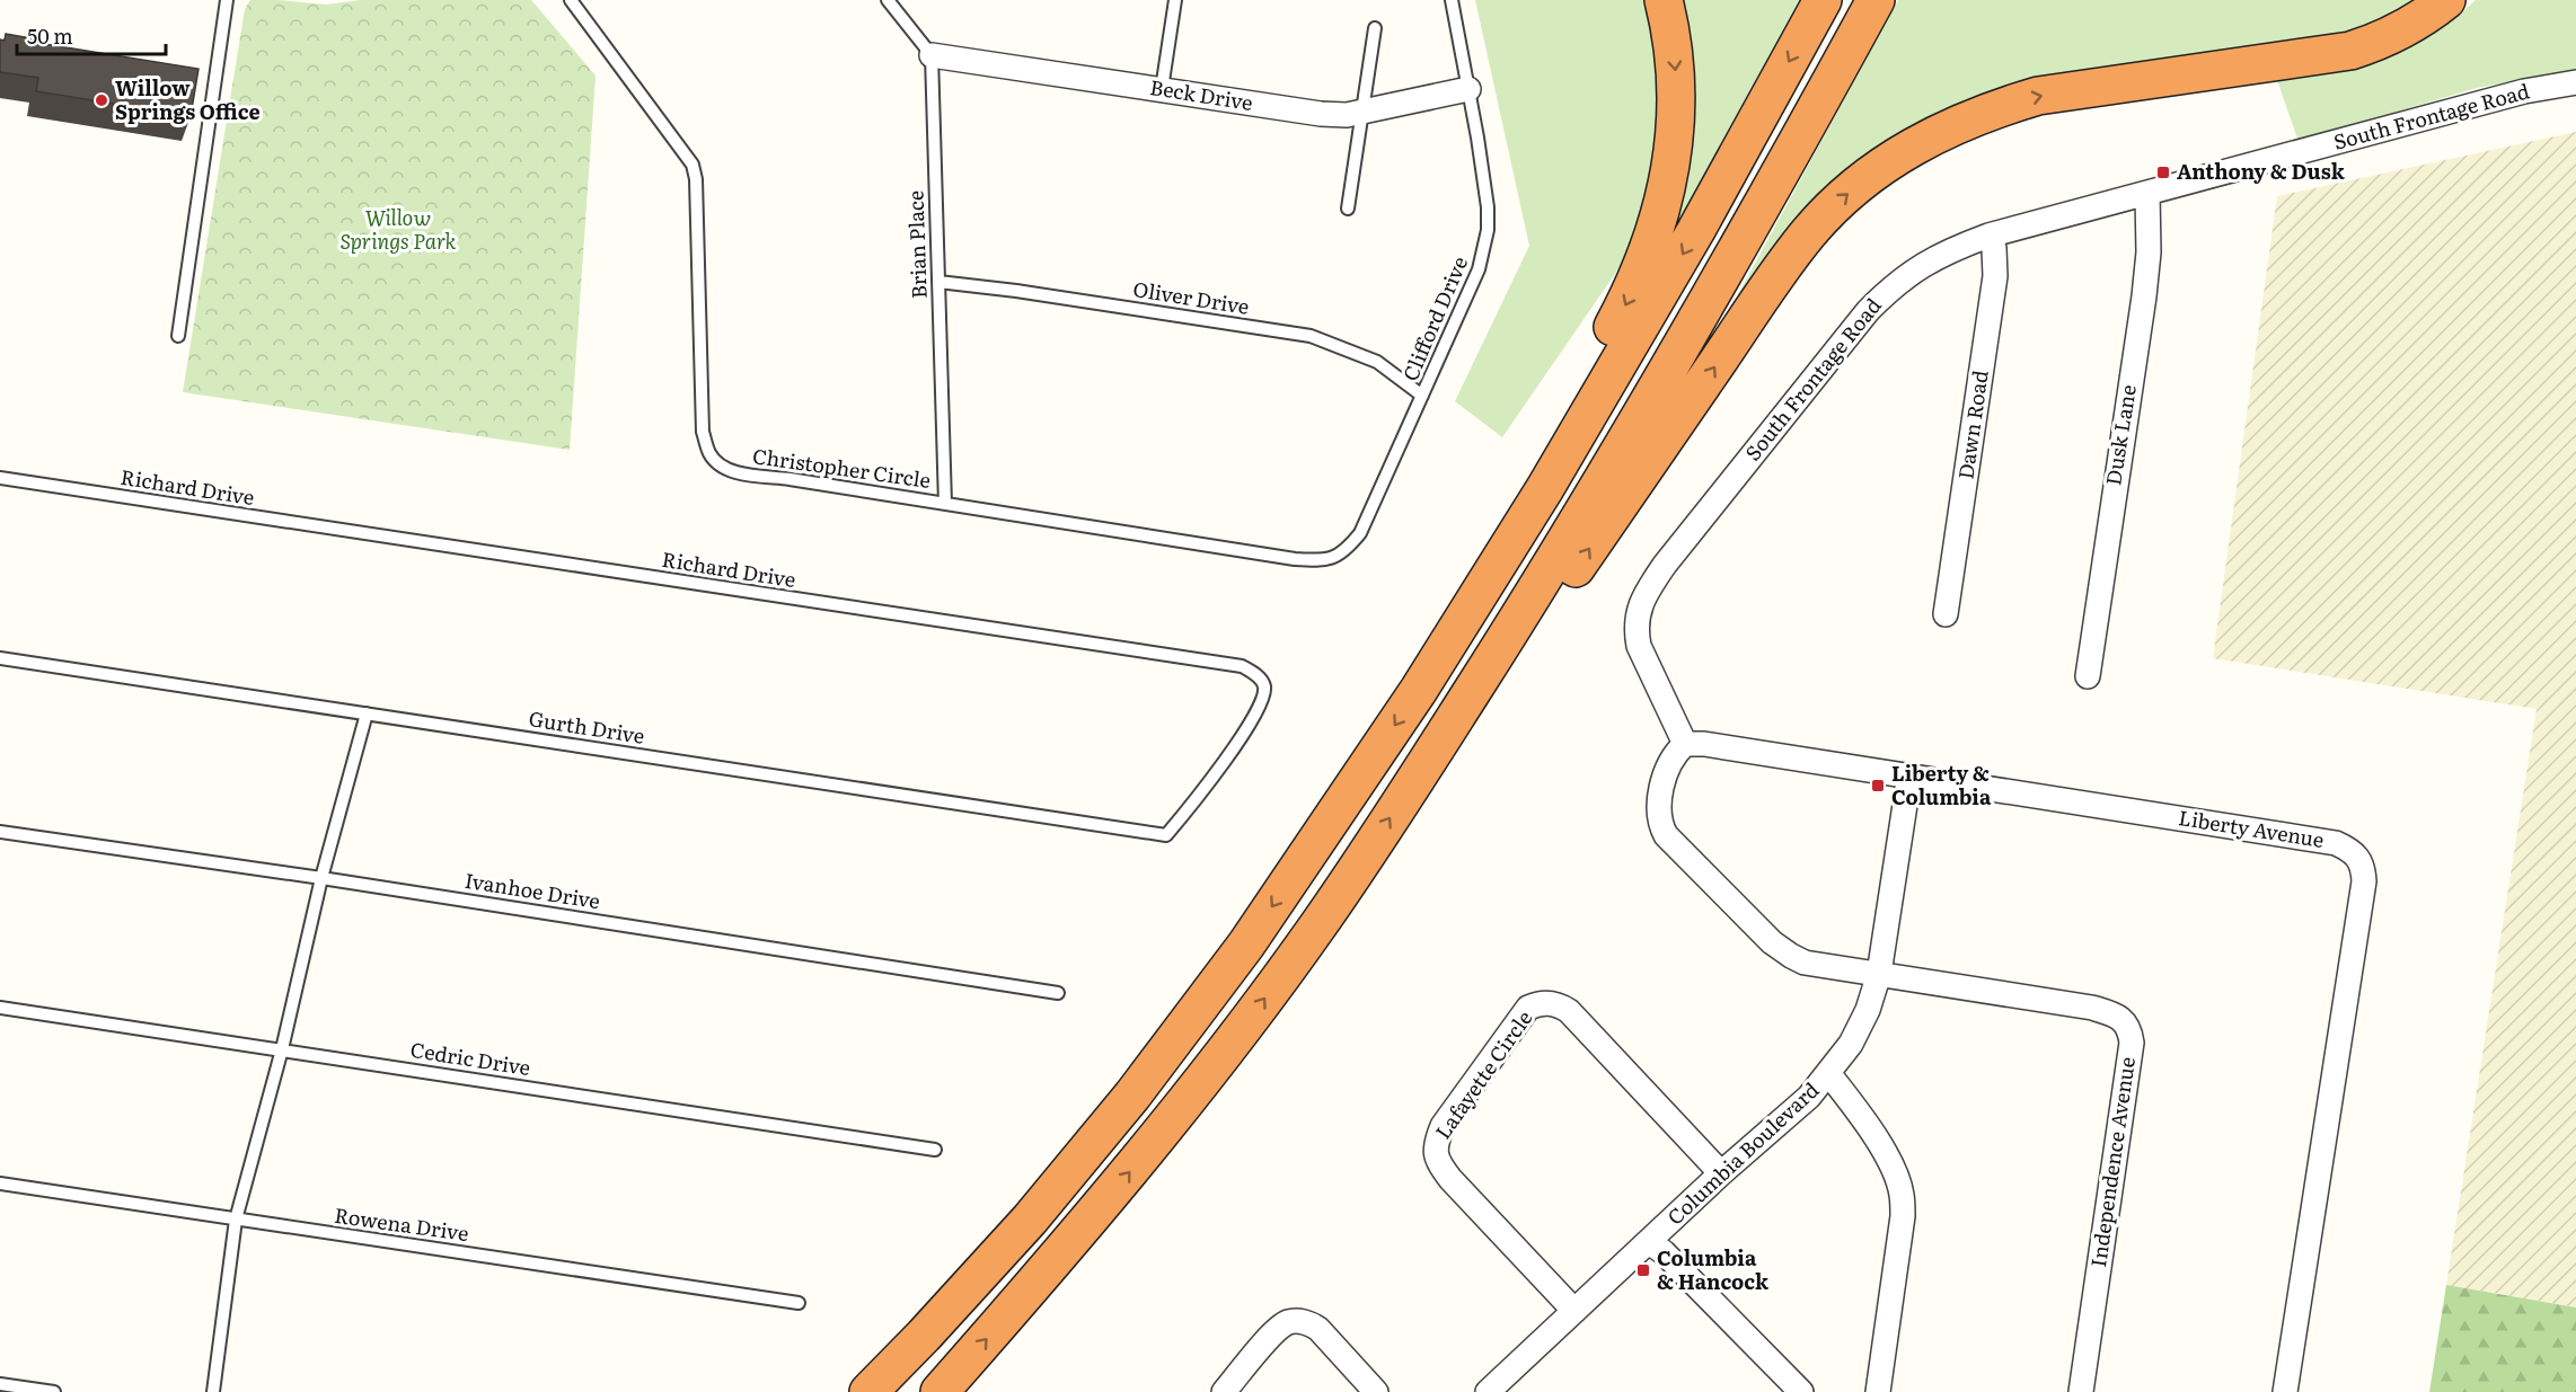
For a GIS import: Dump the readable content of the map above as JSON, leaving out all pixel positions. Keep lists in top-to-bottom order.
{
  "streets": {
    "street": [
      "Beck Drive",
      "South Frontage Road",
      "Dawn Road",
      "Dusk Lane",
      "Liberty Avenue",
      "Lafayette Circle",
      "Columbia Boulevard",
      "Independence Avenue"
    ],
    "lane": [
      "Brian Place",
      "Oliver Drive",
      "Clifford Drive",
      "Christopher Circle",
      "Richard Drive",
      "Gurth Drive",
      "Ivanhoe Drive",
      "Cedric Drive",
      "Rowena Drive"
    ]
  },
  "crossings": [
    ["Beck Drive", "Brian Place"],
    ["Beck Drive", "Clifford Drive"],
    ["South Frontage Road", "Dawn Road"],
    ["South Frontage Road", "Dusk Lane"],
    ["South Frontage Road", "Liberty Avenue"],
    ["Brian Place", "Oliver Drive"],
    ["Brian Place", "Christopher Circle"],
    ["Oliver Drive", "Clifford Drive"],
    ["Clifford Drive", "Christopher Circle"],
    ["Richard Drive", "Gurth Drive"],
    ["Liberty Avenue", "Columbia Boulevard"],
    ["Lafayette Circle", "Columbia Boulevard"],
    ["Columbia Boulevard", "Independence Avenue"]
  ],
  "parks": ["Willow Springs Park"],
  "places": {
    "other": ["Willow Springs Office"],
    "transit": ["Anthony & Dusk", "Liberty & Columbia", "Columbia & Hancock"]
  },
  "scale_bar": "50 m"
}
